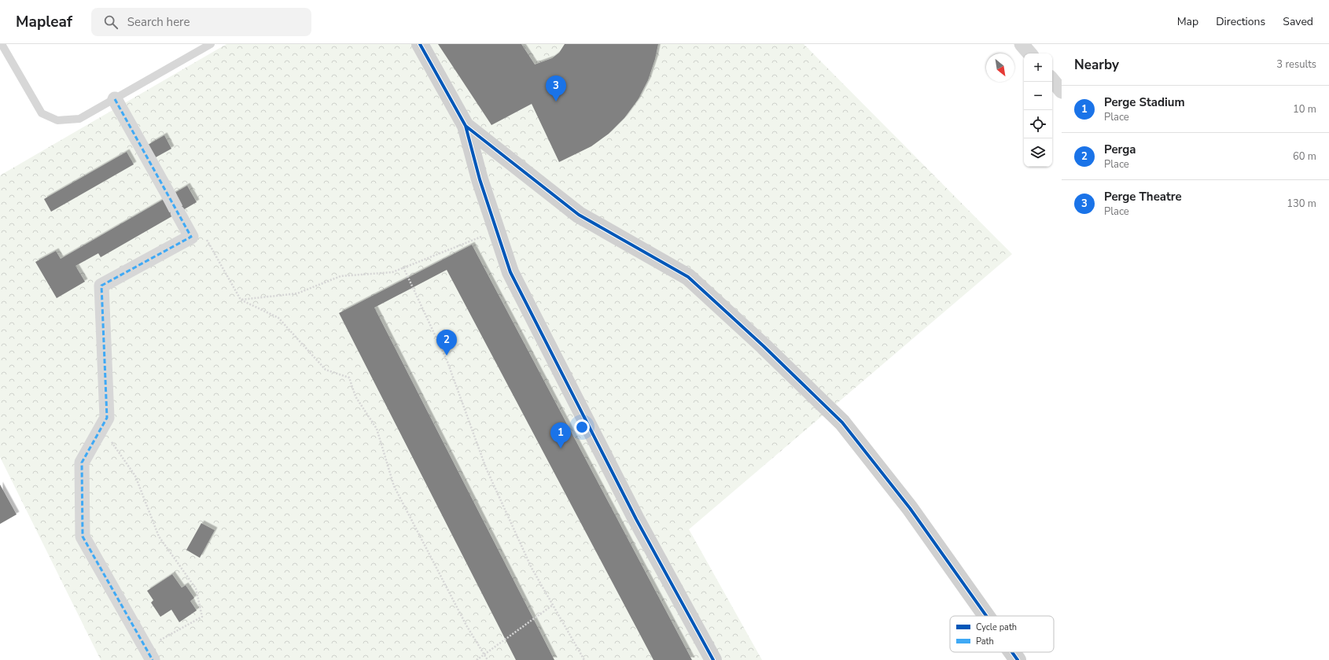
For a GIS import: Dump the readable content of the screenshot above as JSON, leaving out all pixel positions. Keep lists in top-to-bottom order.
{
  "legend": ["Cycle path", "Path"],
  "north": "bottom right",
  "page": {
    "header": "Mapleaf",
    "search": "Search here",
    "nav": ["Map", "Directions", "Saved"],
    "heading": ["Nearby", "3 results"],
    "map_buttons": ["+", "−"],
    "pins": ["3", "2", "1"],
    "list": [
      {
        "mark": "1",
        "name": "Perge Stadium",
        "note": "Place",
        "value": "10 m"
      },
      {
        "mark": "2",
        "name": "Perga",
        "note": "Place",
        "value": "60 m"
      },
      {
        "mark": "3",
        "name": "Perge Theatre",
        "note": "Place",
        "value": "130 m"
      }
    ]
  }
}
